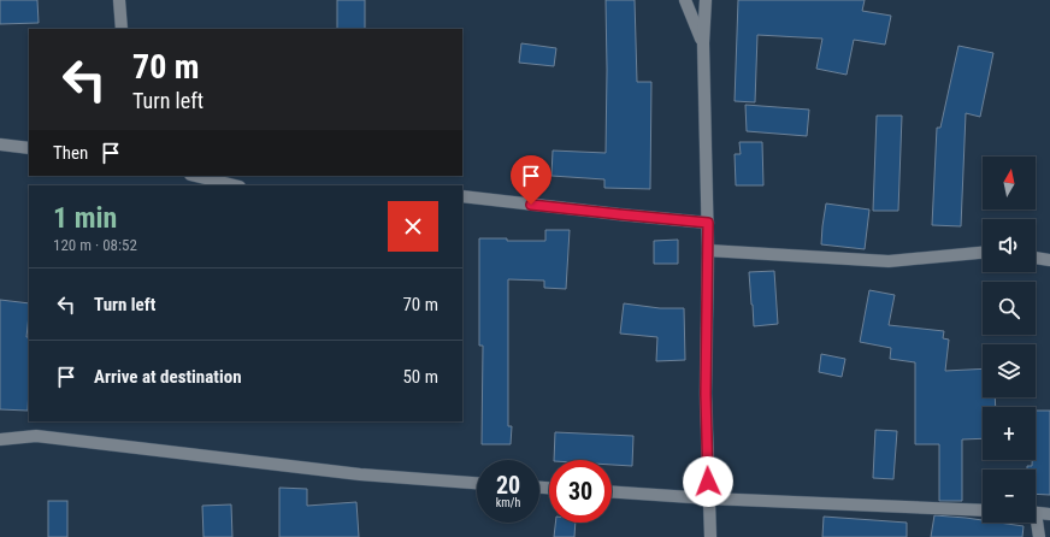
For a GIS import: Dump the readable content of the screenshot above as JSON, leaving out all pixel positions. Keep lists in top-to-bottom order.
{
  "north": "top",
  "page": {
    "turn": ["70 m", "Turn left"],
    "then": "Then",
    "map_buttons": ["+", "−"],
    "heading": ["1 min", "120 m · 08:52"],
    "list": [
      {
        "name": "Turn left",
        "value": "70 m"
      },
      {
        "name": "Arrive at destination",
        "value": "50 m"
      }
    ],
    "speed": "20 km/h",
    "limit": "30"
  }
}
